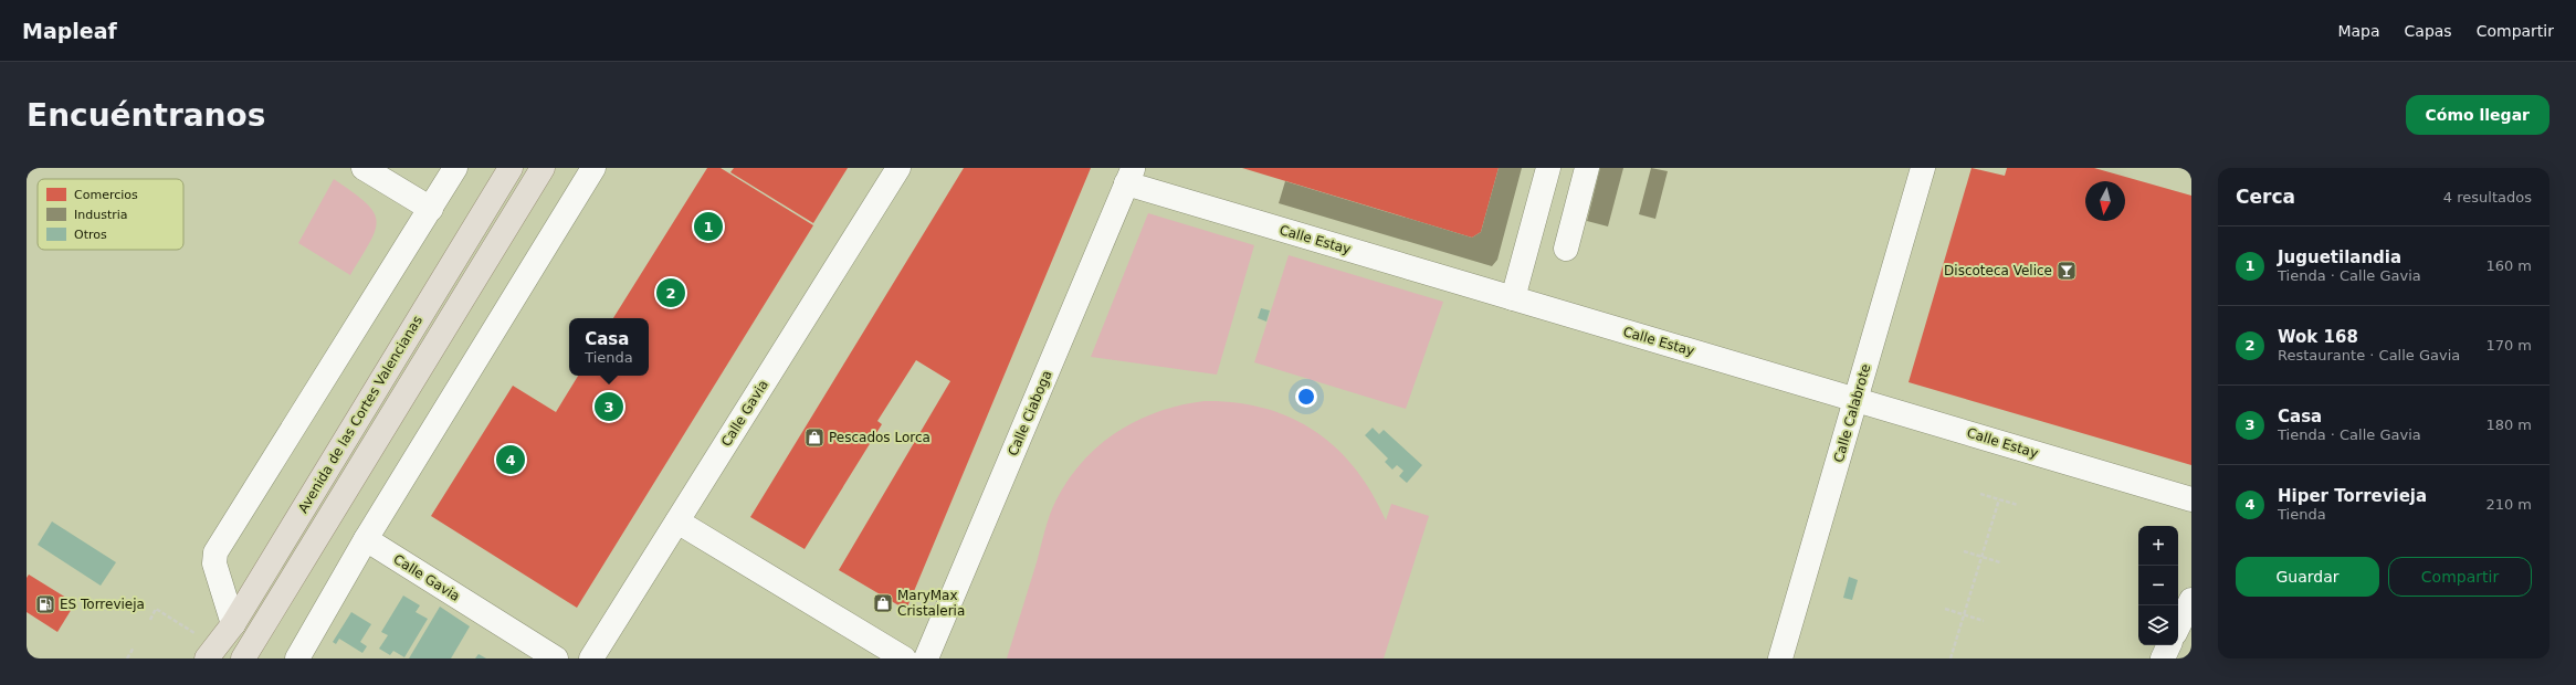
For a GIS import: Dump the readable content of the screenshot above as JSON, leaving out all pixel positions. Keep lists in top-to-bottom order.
{
  "streets": {
    "main road": ["Avenida de las Cortes Valencianas"],
    "street": [
      "Calle Estay",
      "Calle Gavia",
      "Calle Ciaboga",
      "Calle Calabrote"
    ]
  },
  "crossings": [
    ["Calle Estay", "Calle Ciaboga"],
    ["Calle Estay", "Calle Calabrote"]
  ],
  "places": {
    "bar": ["Discoteca Velice"],
    "shop": ["Pescados Lorca", "MaryMax Cristaleria"],
    "fuel station": ["ES Torrevieja"]
  },
  "legend": ["Comercios", "Industria", "Otros"],
  "north": "bottom",
  "page": {
    "header": "Mapleaf",
    "nav": ["Mapa", "Capas", "Compartir"],
    "buttons": [
      "Cómo llegar",
      ["Guardar", "Compartir"]
    ],
    "title": "Encuéntranos",
    "heading": ["Cerca", "4 resultados"],
    "pins": [
      "1",
      "2",
      "3",
      "4"
    ],
    "list": [
      {
        "mark": "1",
        "name": "Juguetilandia",
        "note": "Tienda · Calle Gavia",
        "value": "160 m"
      },
      {
        "mark": "2",
        "name": "Wok 168",
        "note": "Restaurante · Calle Gavia",
        "value": "170 m"
      },
      {
        "mark": "3",
        "name": "Casa",
        "note": "Tienda · Calle Gavia",
        "value": "180 m"
      },
      {
        "mark": "4",
        "name": "Hiper Torrevieja",
        "note": "Tienda",
        "value": "210 m"
      }
    ],
    "popup": ["Casa", "Tienda"],
    "map_buttons": ["+", "−"]
  }
}
